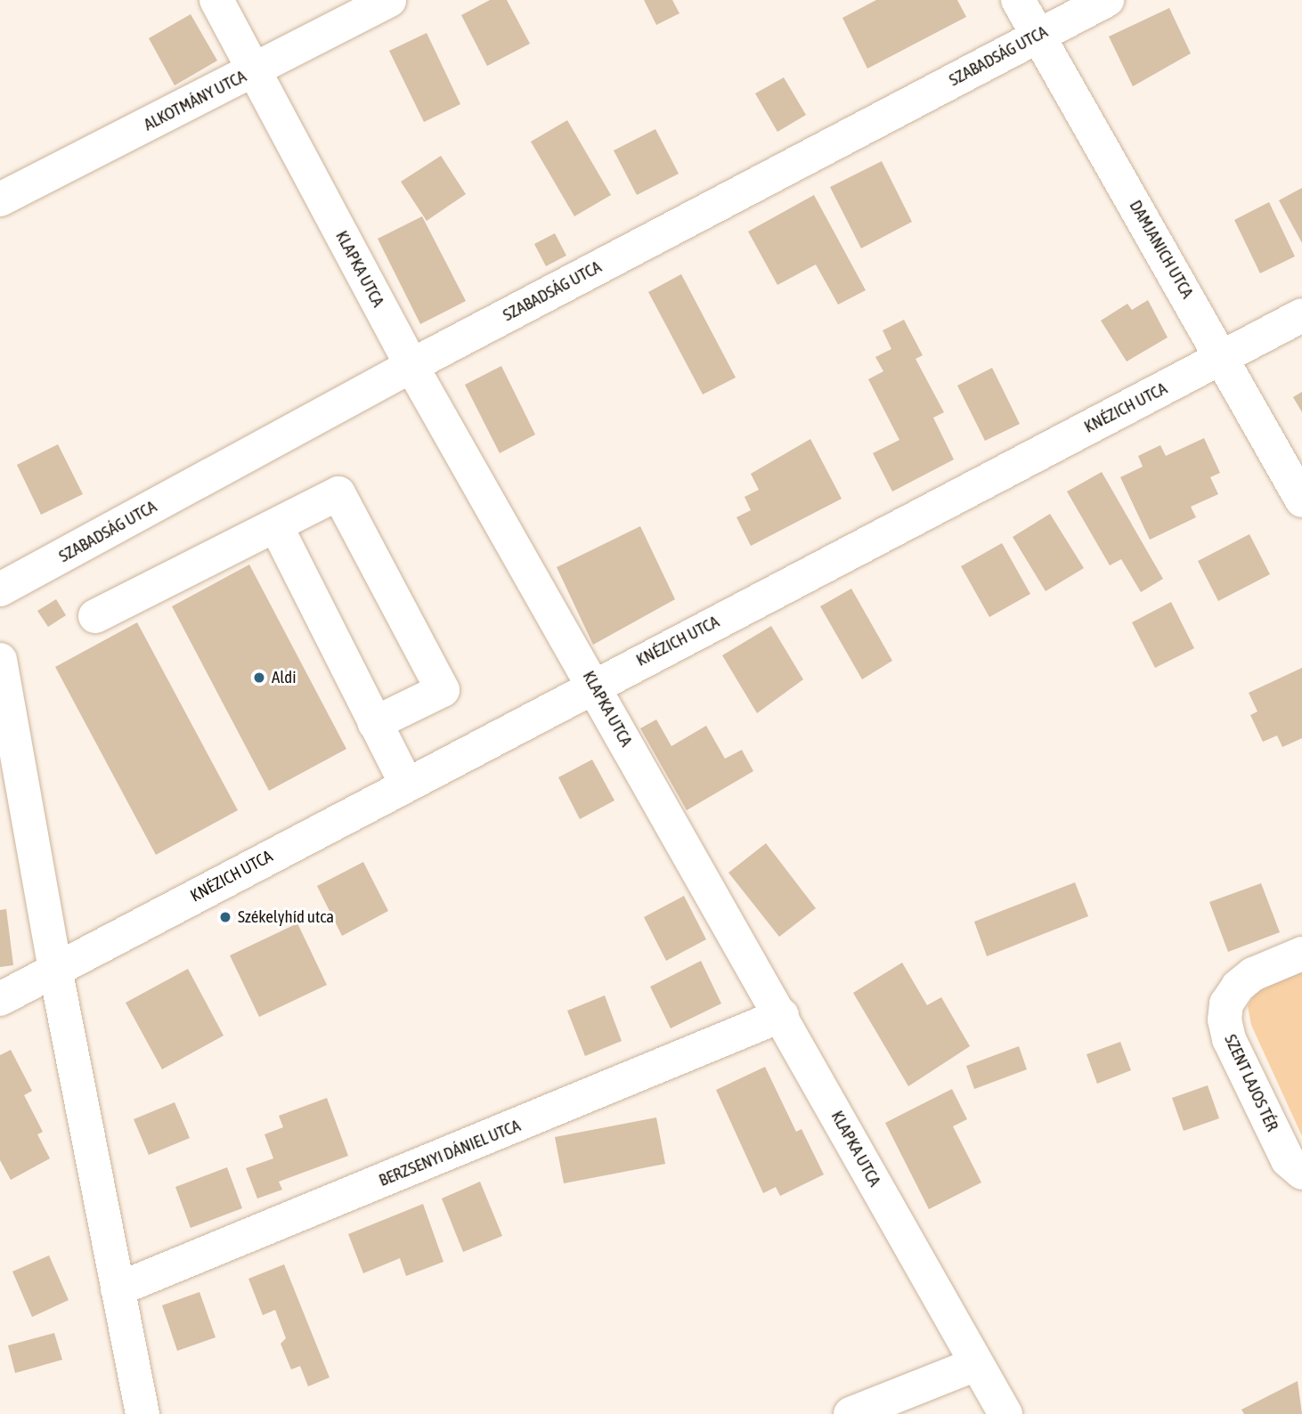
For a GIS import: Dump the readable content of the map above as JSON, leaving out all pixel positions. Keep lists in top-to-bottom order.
{
  "streets": {
    "street": [
      "SZABADSÁG UTCA",
      "ALKOTMÁNY UTCA",
      "DAMJANICH UTCA",
      "KLAPKA UTCA",
      "KNÉZICH UTCA",
      "SZENT LAJOS TÉR",
      "BERZSENYI DÁNIEL UTCA"
    ]
  },
  "crossings": [
    ["SZABADSÁG UTCA", "DAMJANICH UTCA"],
    ["SZABADSÁG UTCA", "KLAPKA UTCA"],
    ["ALKOTMÁNY UTCA", "KLAPKA UTCA"],
    ["DAMJANICH UTCA", "KNÉZICH UTCA"],
    ["KLAPKA UTCA", "KNÉZICH UTCA"],
    ["KLAPKA UTCA", "BERZSENYI DÁNIEL UTCA"]
  ],
  "places": ["Aldi", "Székelyhíd utca"]
}
